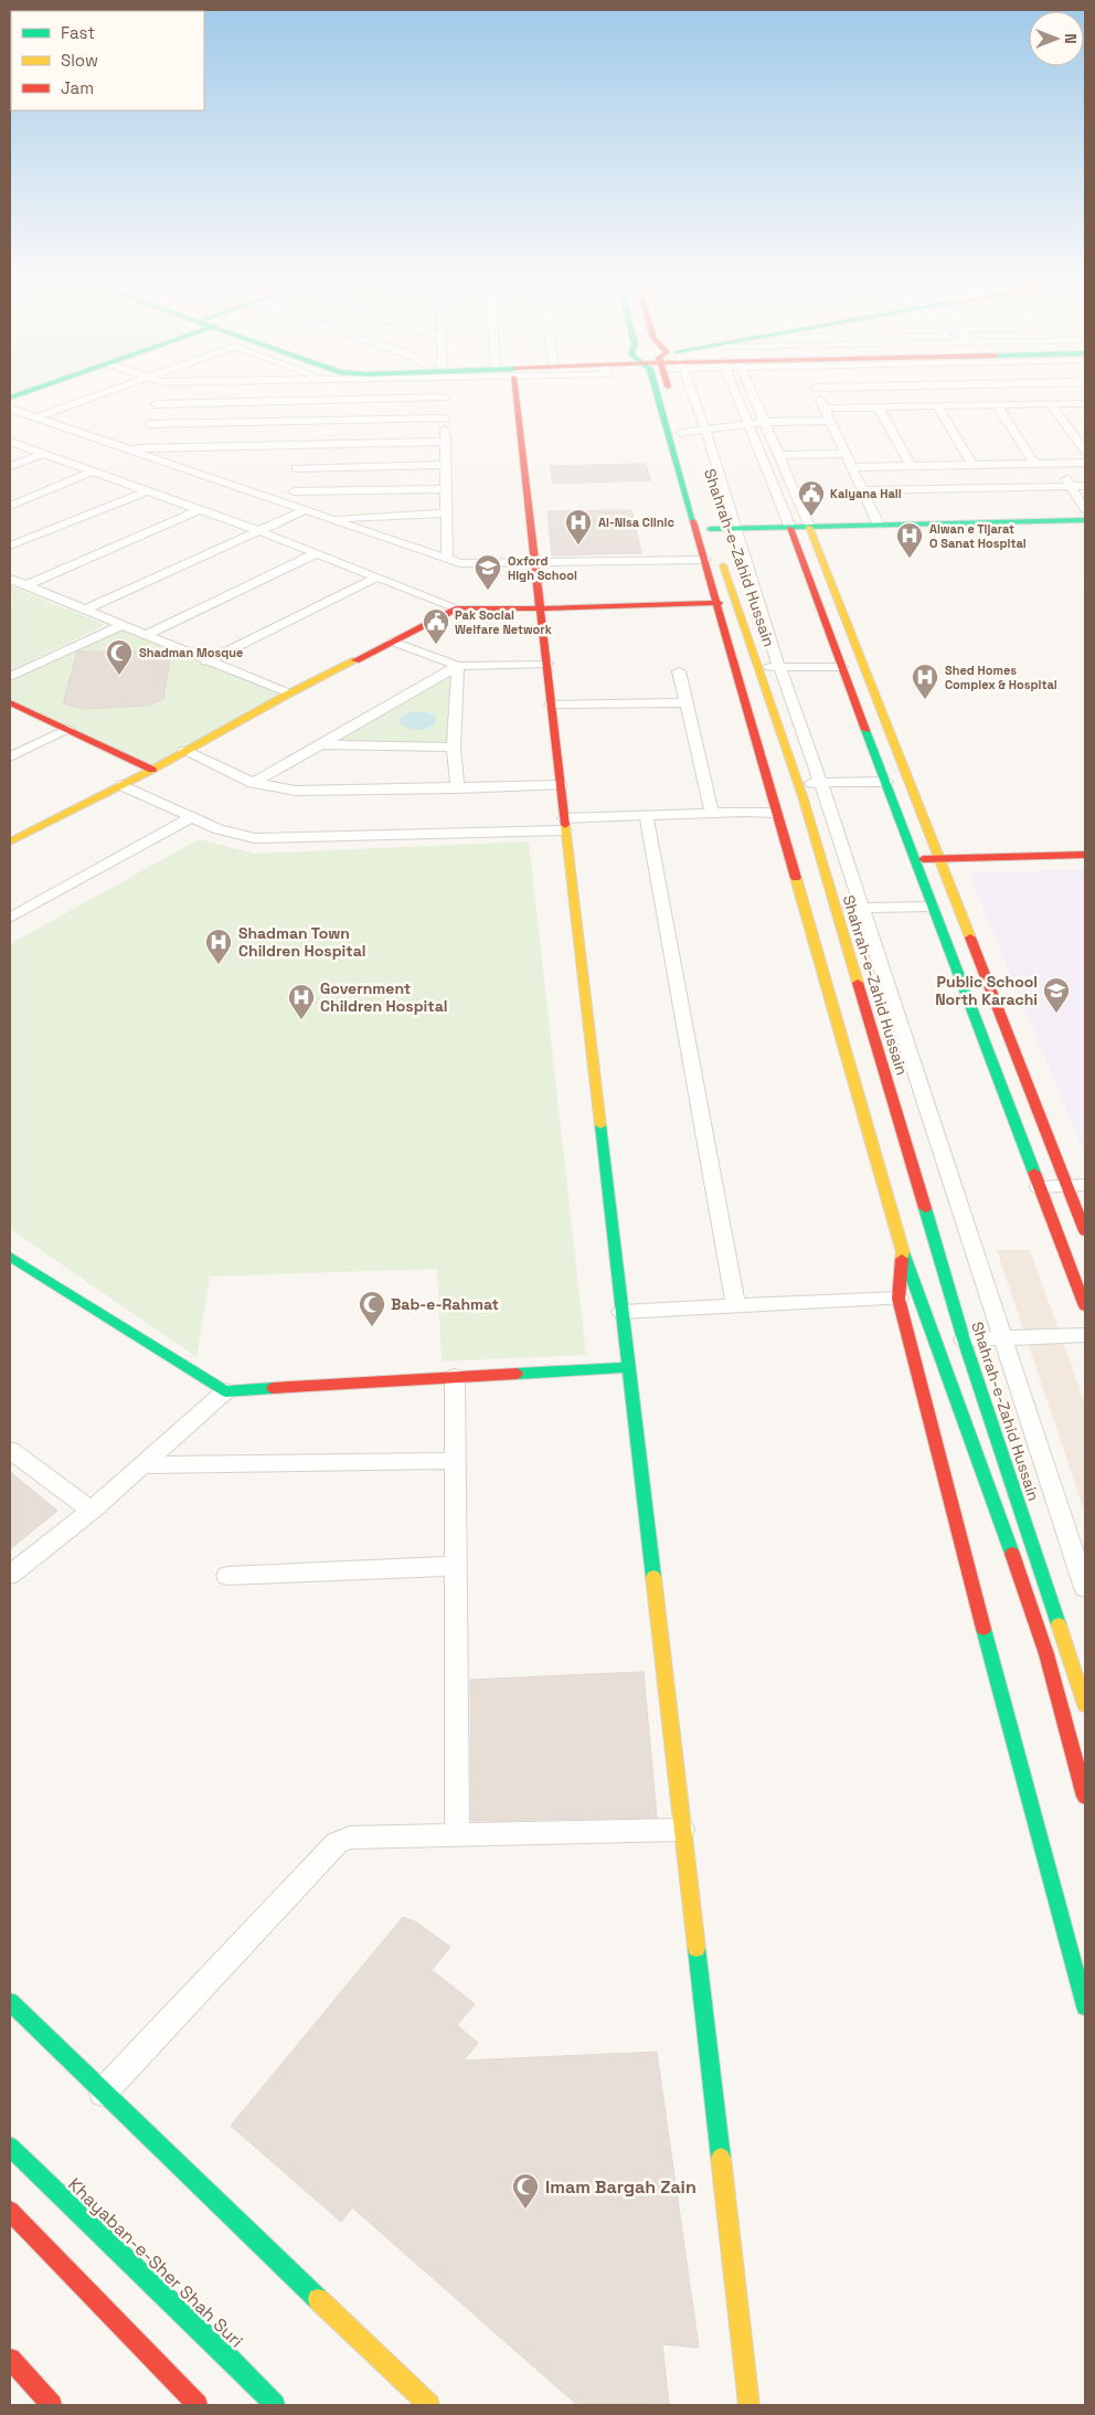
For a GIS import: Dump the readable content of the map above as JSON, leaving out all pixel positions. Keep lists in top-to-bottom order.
{
  "streets": {
    "street": ["Shahrah-e-Zahid Hussain", "Khayaban-e-Sher Shah Suri"]
  },
  "places": {
    "public building": ["Kalyana Hall", "Pak Social Welfare Network"],
    "hospital": [
      "Al-Nisa Clinic",
      "Aiwan e Tijarat O Sanat Hospital",
      "Shed Homes Complex & Hospital",
      "Shadman Town Children Hospital",
      "Government Children Hospital"
    ],
    "school or university": ["Oxford HIgh School", "Public School North Karachi"],
    "mosque": ["Shadman Mosque", "Bab-e-Rahmat", "Imam Bargah Zain"]
  },
  "legend": ["Fast", "Slow", "Jam"],
  "north": "right"
}
